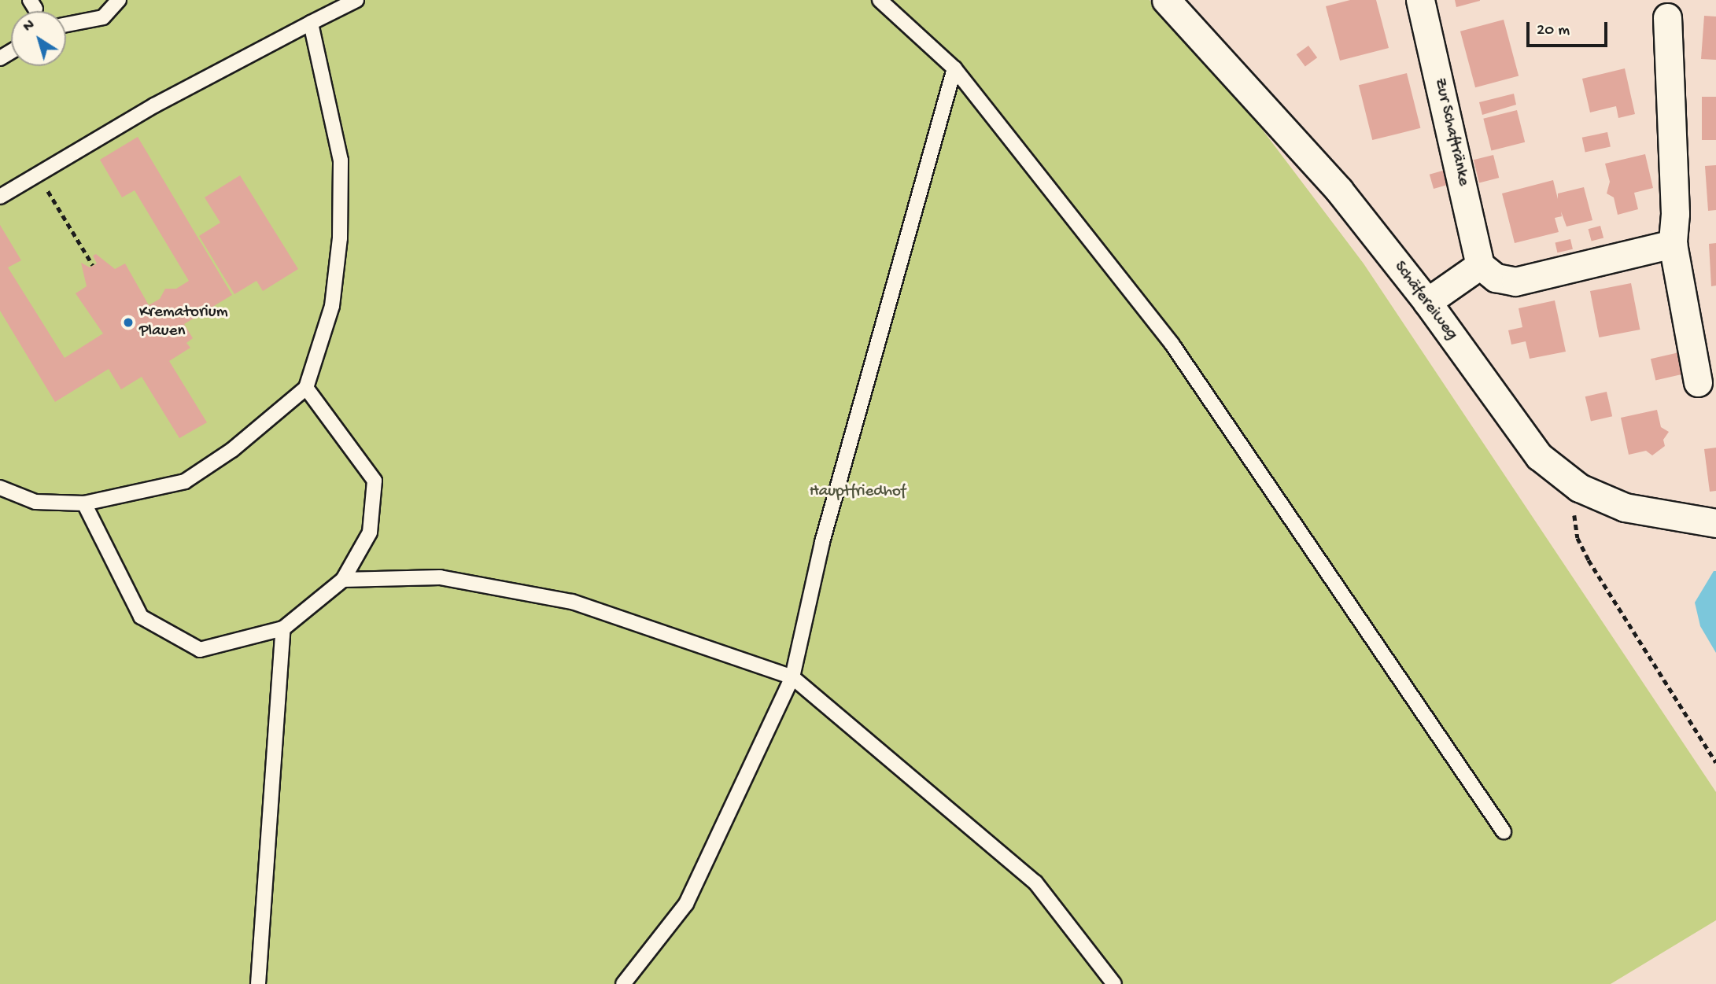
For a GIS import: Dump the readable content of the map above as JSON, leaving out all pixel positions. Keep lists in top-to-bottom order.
{
  "streets": {
    "street": ["Zur Schaftränke", "Schäfereiweg"]
  },
  "parks": ["Hauptfriedhof"],
  "places": ["Krematorium Plauen"],
  "scale_bar": "20 m",
  "north": "top left"
}
